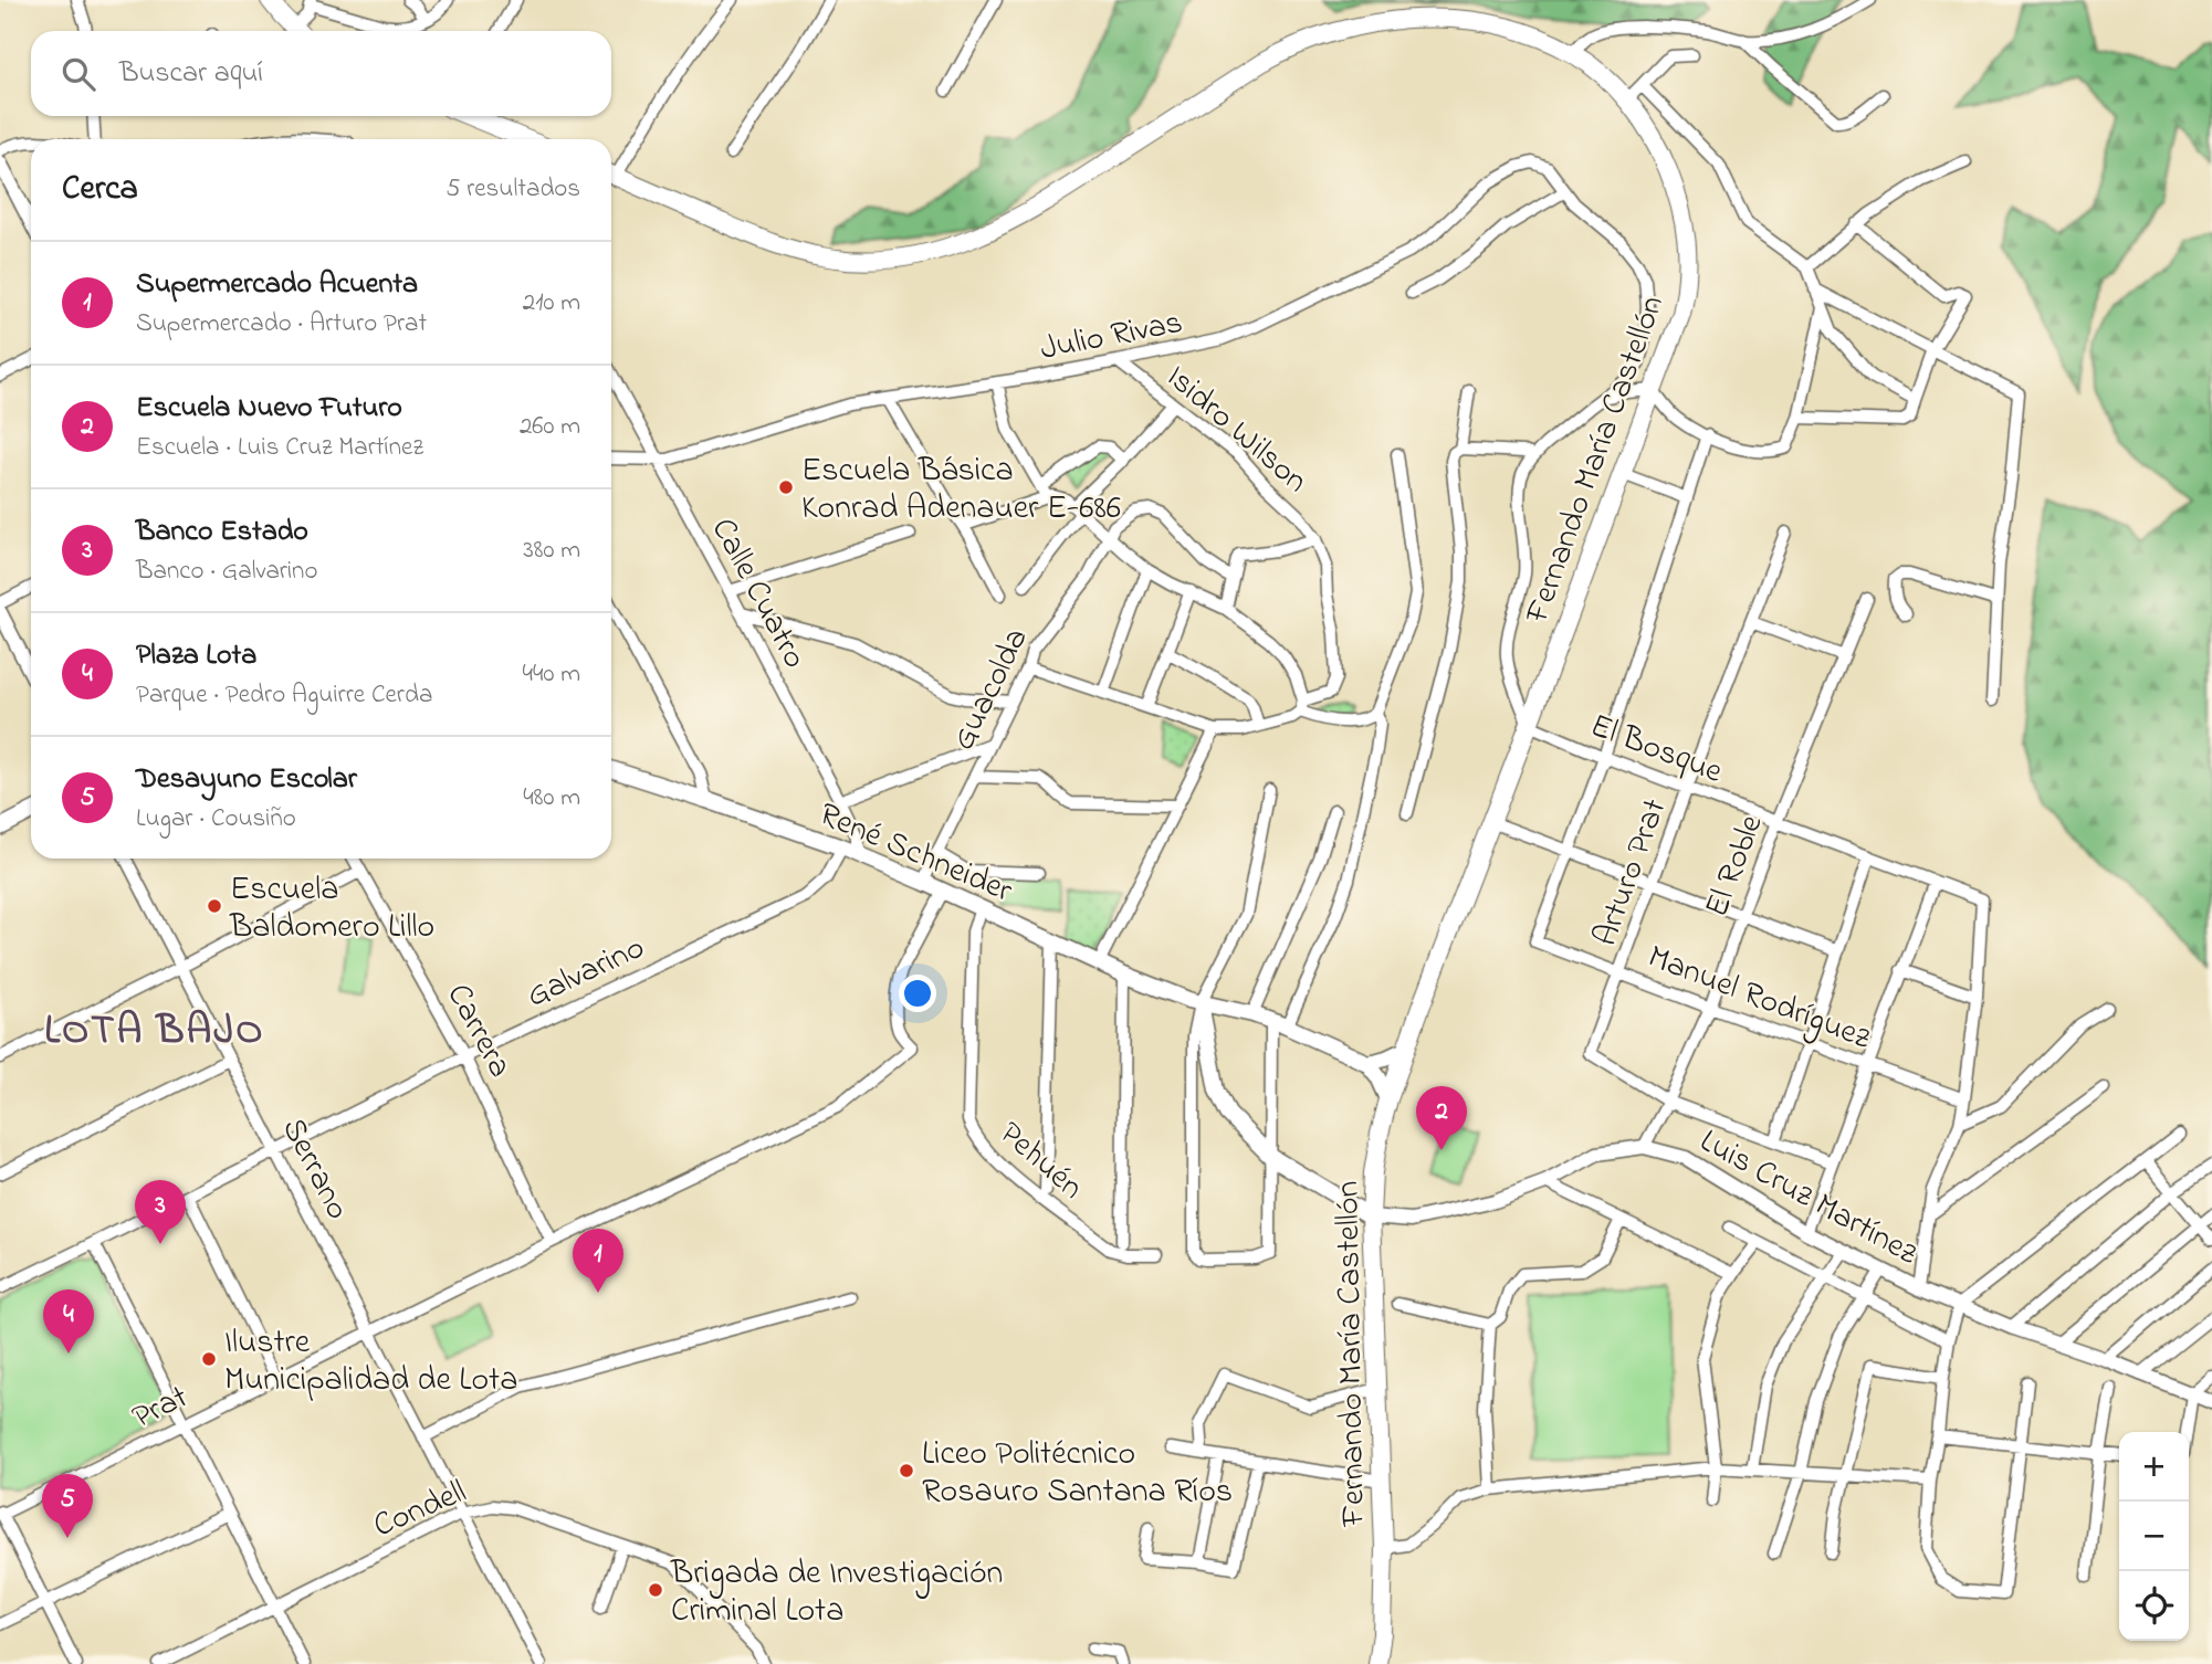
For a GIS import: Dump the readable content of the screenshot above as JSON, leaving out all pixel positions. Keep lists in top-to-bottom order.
{
  "streets": {
    "main road": ["Fernando María Castellón", "René Schneider"],
    "street": [
      "Julio Rivas",
      "Isidro Wilson",
      "Calle Cuatro",
      "Guacolda",
      "El Bosque",
      "El Roble",
      "Arturo Prat",
      "Galvarino",
      "Manuel Rodríguez",
      "Carrera",
      "Pehuén",
      "Serrano",
      "Luis Cruz Martínez",
      "Prat",
      "Condell"
    ]
  },
  "crossings": [
    ["Julio Rivas", "Isidro Wilson"],
    ["Julio Rivas", "Calle Cuatro"],
    ["Fernando María Castellón", "El Bosque"],
    ["Fernando María Castellón", "Luis Cruz Martínez"],
    ["Calle Cuatro", "René Schneider"],
    ["Guacolda", "René Schneider"],
    ["El Bosque", "El Roble"],
    ["El Bosque", "Arturo Prat"],
    ["René Schneider", "Galvarino"],
    ["René Schneider", "Pehuén"],
    ["El Roble", "Arturo Prat"],
    ["El Roble", "Manuel Rodríguez"],
    ["El Roble", "Luis Cruz Martínez"],
    ["Arturo Prat", "Manuel Rodríguez"],
    ["Galvarino", "Carrera"],
    ["Galvarino", "Serrano"],
    ["Carrera", "Prat"],
    ["Serrano", "Prat"],
    ["Serrano", "Condell"]
  ],
  "districts": ["LOTA BAJO"],
  "places": [
    "Escuela Básica Konrad Adenauer E-686",
    "Escuela Baldomero Lillo",
    "Ilustre Municipalidad de Lota",
    "Liceo Politécnico Rosauro Santana Ríos",
    "Brigada de Investigación Criminal Lota"
  ],
  "page": {
    "search": "Buscar aquí",
    "heading": ["Cerca", "5 resultados"],
    "list": [
      {
        "mark": "1",
        "name": "Supermercado Acuenta",
        "note": "Supermercado · Arturo Prat",
        "value": "210 m"
      },
      {
        "mark": "2",
        "name": "Escuela Nuevo Futuro",
        "note": "Escuela · Luis Cruz Martínez",
        "value": "260 m"
      },
      {
        "mark": "3",
        "name": "Banco Estado",
        "note": "Banco · Galvarino",
        "value": "380 m"
      },
      {
        "mark": "4",
        "name": "Plaza Lota",
        "note": "Parque · Pedro Aguirre Cerda",
        "value": "440 m"
      },
      {
        "mark": "5",
        "name": "Desayuno Escolar",
        "note": "Lugar · Cousiño",
        "value": "480 m"
      }
    ],
    "pins": [
      "2",
      "3",
      "1",
      "4",
      "5"
    ],
    "map_buttons": ["+", "−"]
  }
}
